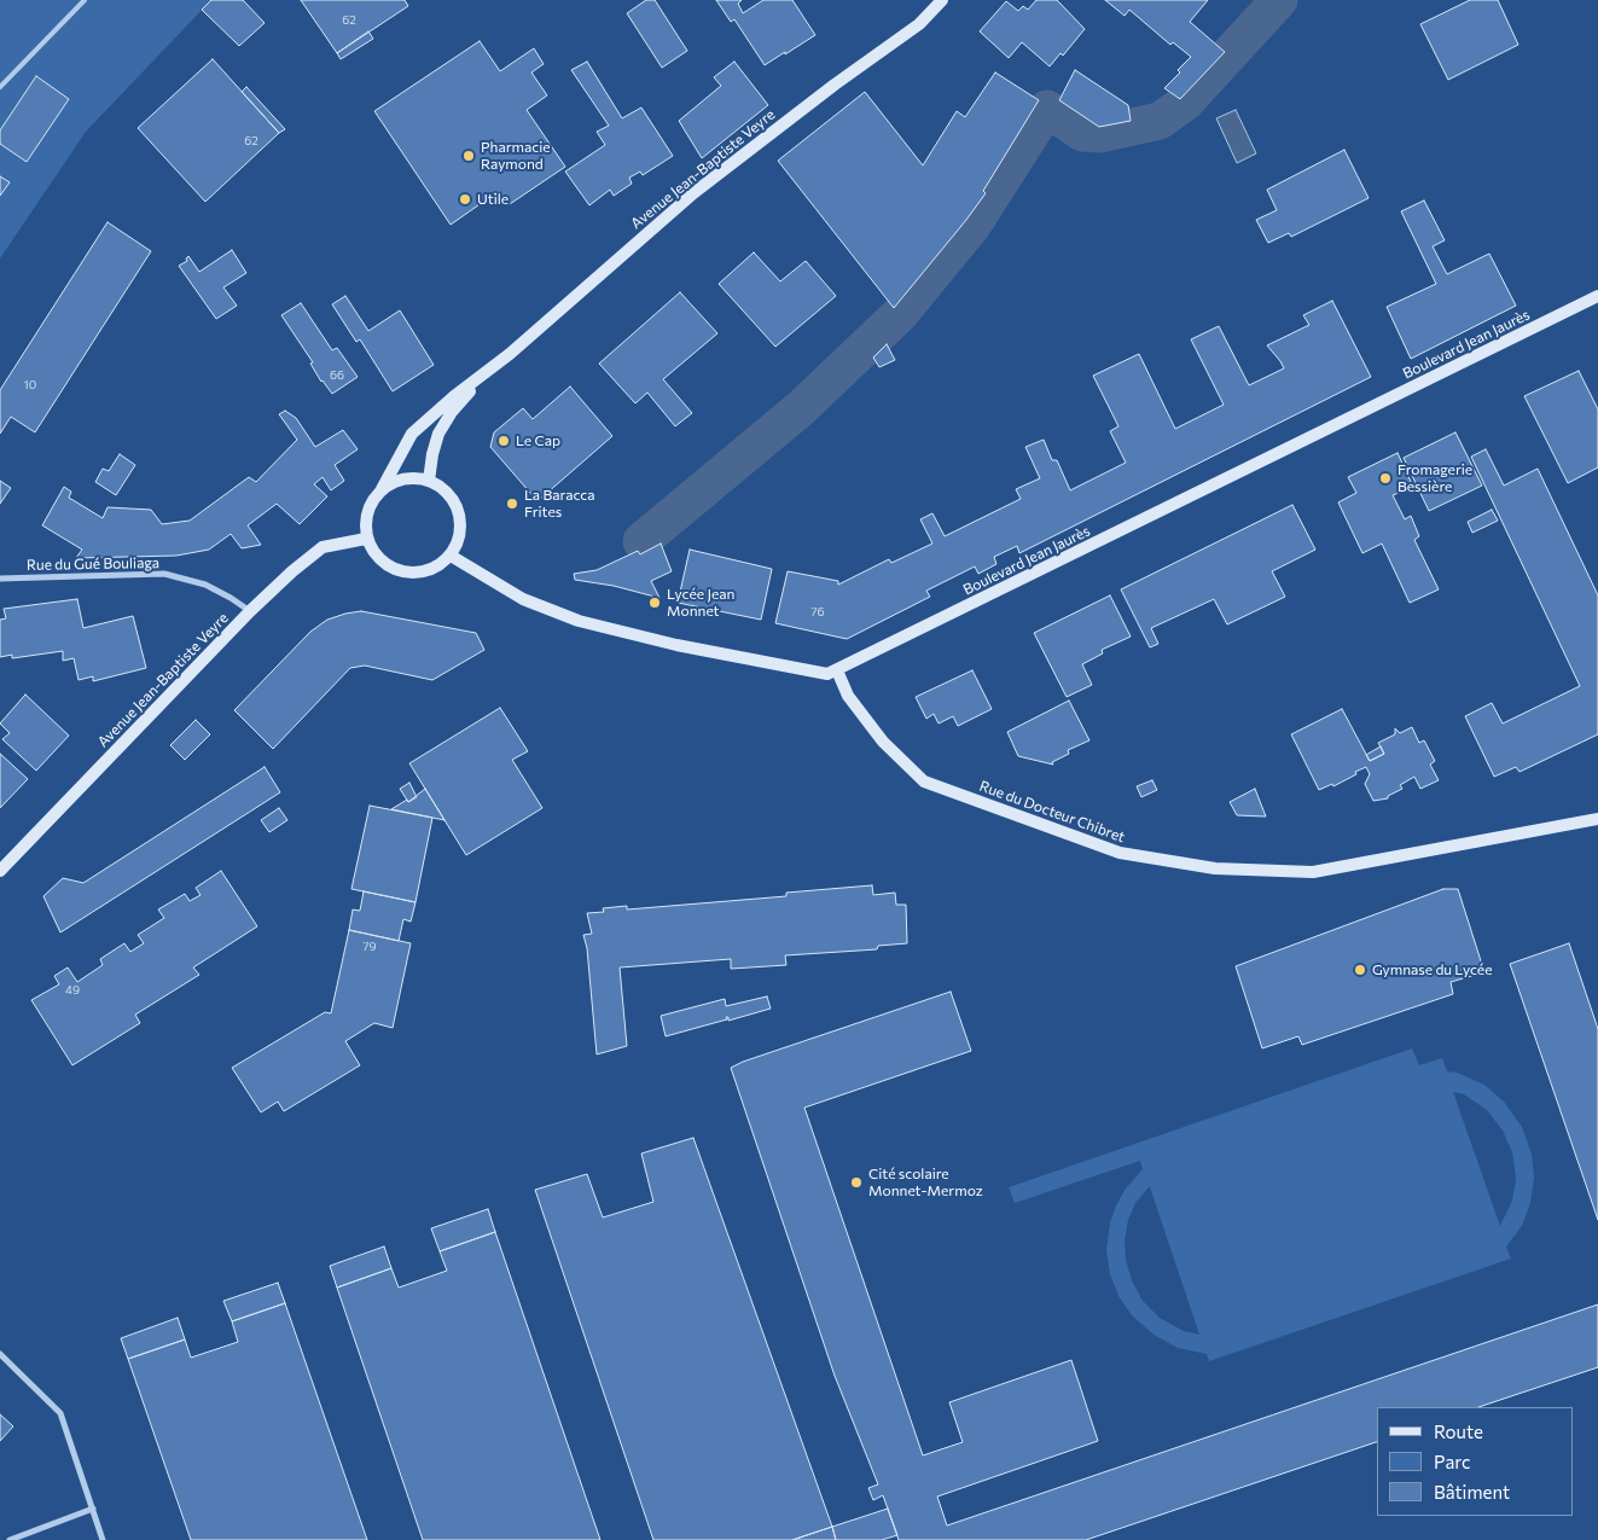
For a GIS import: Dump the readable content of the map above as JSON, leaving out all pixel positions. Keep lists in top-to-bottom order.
{
  "streets": {
    "main road": ["Avenue Jean-Baptiste Veyre", "Boulevard Jean Jaurès", "Rue du Docteur Chibret"],
    "street": ["Rue du Gué Bouliaga"]
  },
  "crossings": [
    ["Avenue Jean-Baptiste Veyre", "Boulevard Jean Jaurès"],
    ["Avenue Jean-Baptiste Veyre", "Rue du Gué Bouliaga"],
    ["Boulevard Jean Jaurès", "Rue du Docteur Chibret"]
  ],
  "places": [
    "Pharmacie Raymond",
    "Utile",
    "Le Cap",
    "Fromagerie Bessière",
    "La Baracca Frites",
    "Lycée Jean Monnet",
    "Gymnase du Lycée",
    "Cité scolaire Monnet-Mermoz"
  ],
  "house_numbers": [
    "62",
    "62",
    "66",
    "10",
    "76",
    "79",
    "49"
  ],
  "legend": ["Route", "Parc", "Bâtiment"]
}
